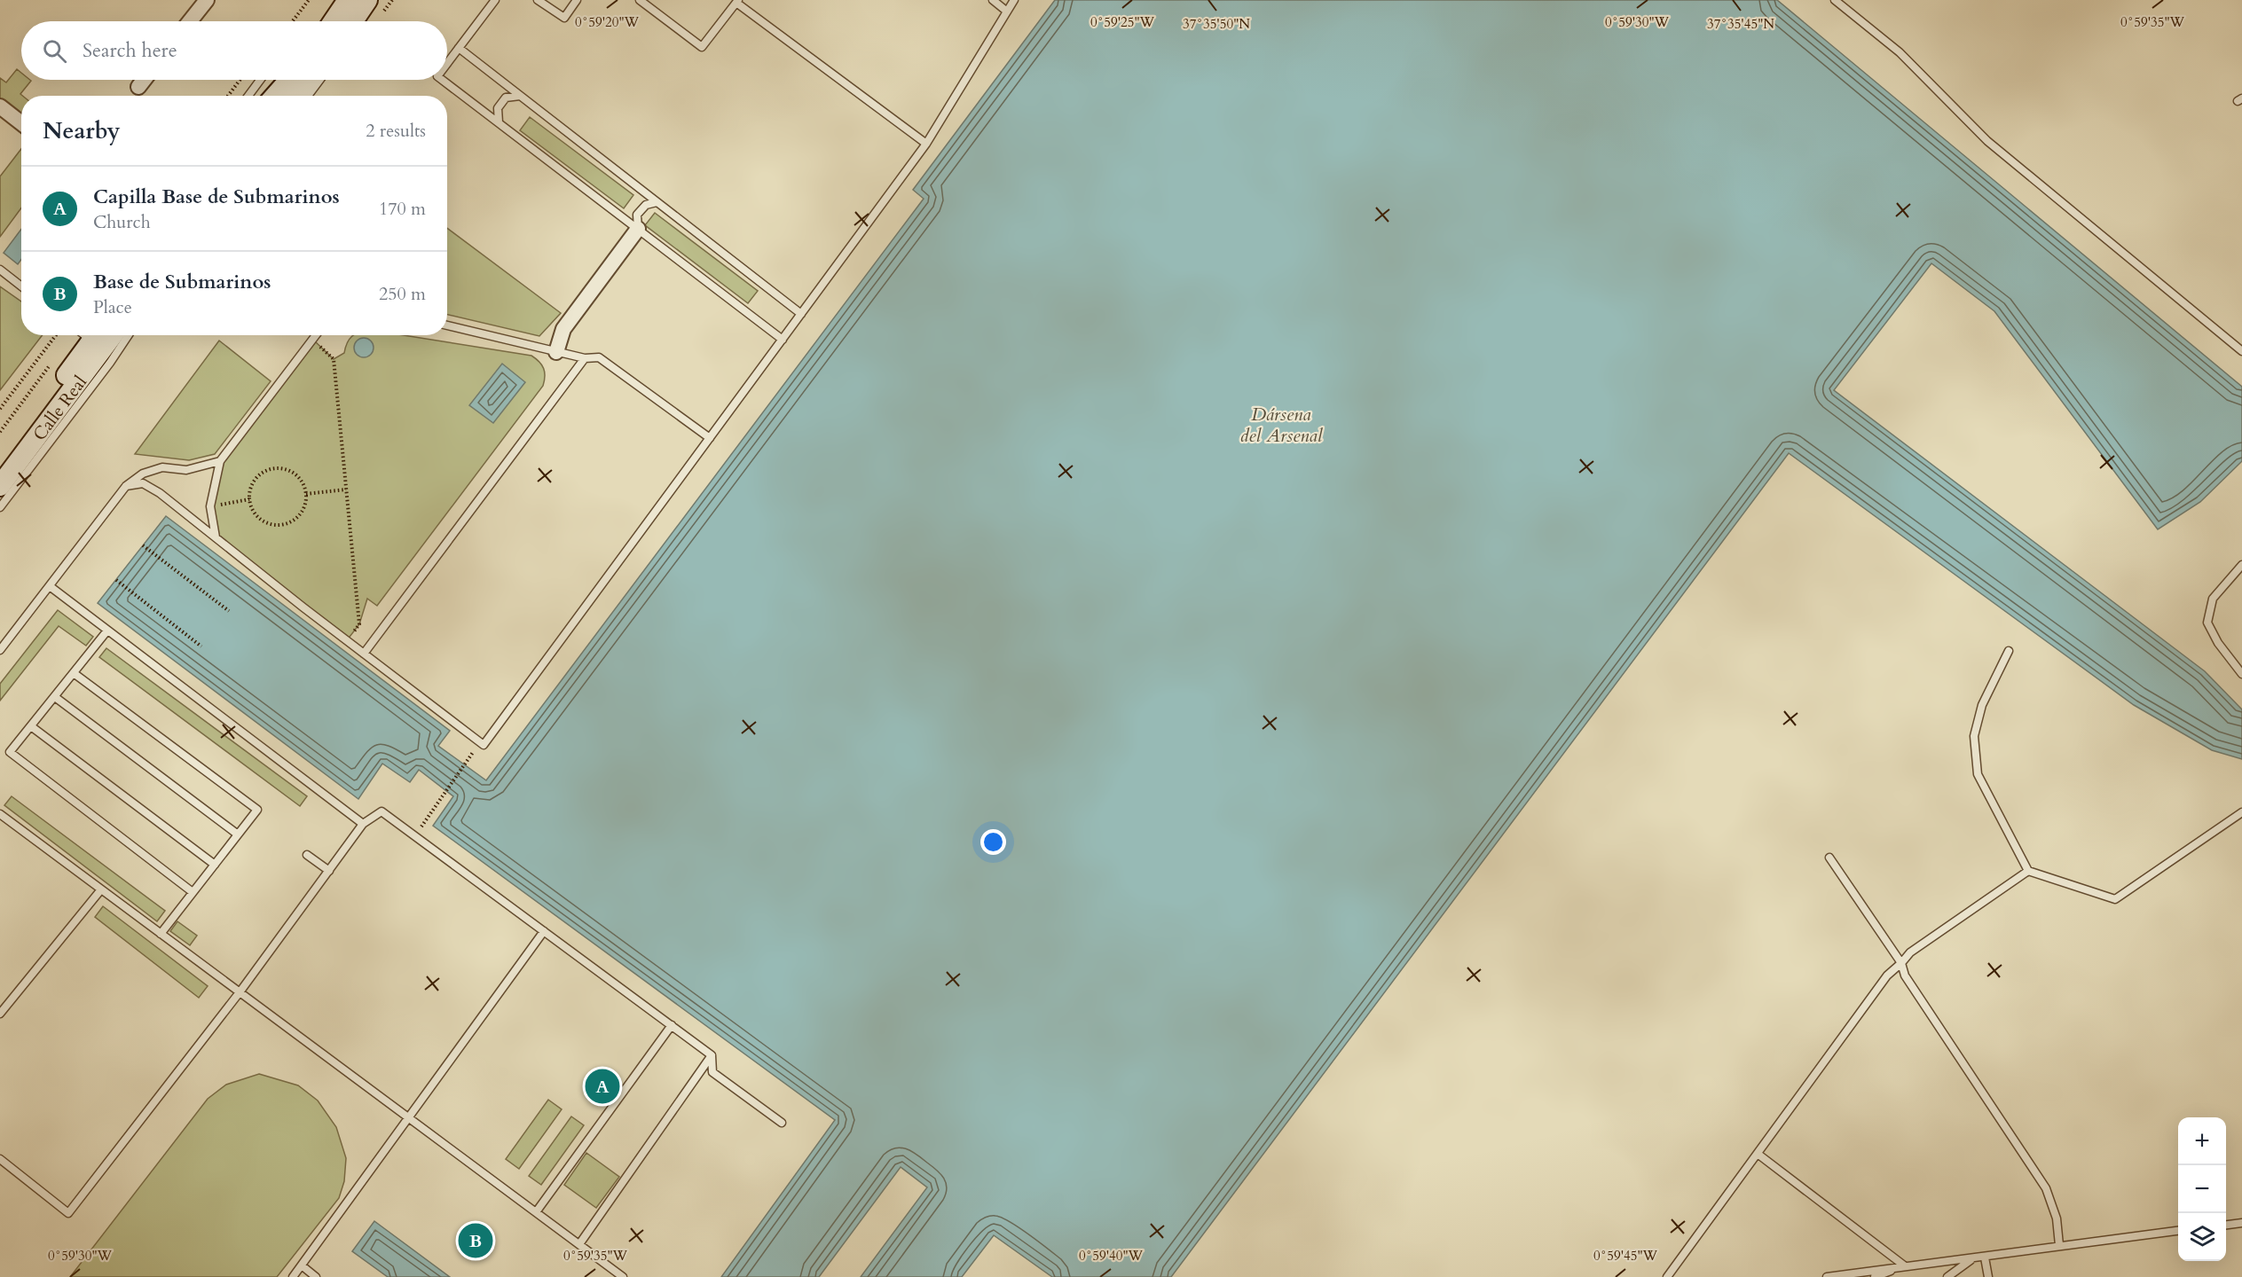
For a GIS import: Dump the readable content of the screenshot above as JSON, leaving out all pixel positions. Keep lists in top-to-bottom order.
{
  "streets": {
    "main road": ["Calle Real"]
  },
  "water": ["Dársena del Arsenal"],
  "page": {
    "search": "Search here",
    "heading": ["Nearby", "2 results"],
    "list": [
      {
        "mark": "A",
        "name": "Capilla Base de Submarinos",
        "note": "Church",
        "value": "170 m"
      },
      {
        "mark": "B",
        "name": "Base de Submarinos",
        "note": "Place",
        "value": "250 m"
      }
    ],
    "pins": ["A", "B"],
    "map_buttons": ["+", "−"]
  },
  "coordinates": [
    "0°59'20\"W",
    "0°59'25\"W",
    "0°59'30\"W",
    "0°59'35\"W",
    "37°35'50\"N",
    "37°35'45\"N",
    "0°59'40\"W",
    "0°59'45\"W"
  ]
}
